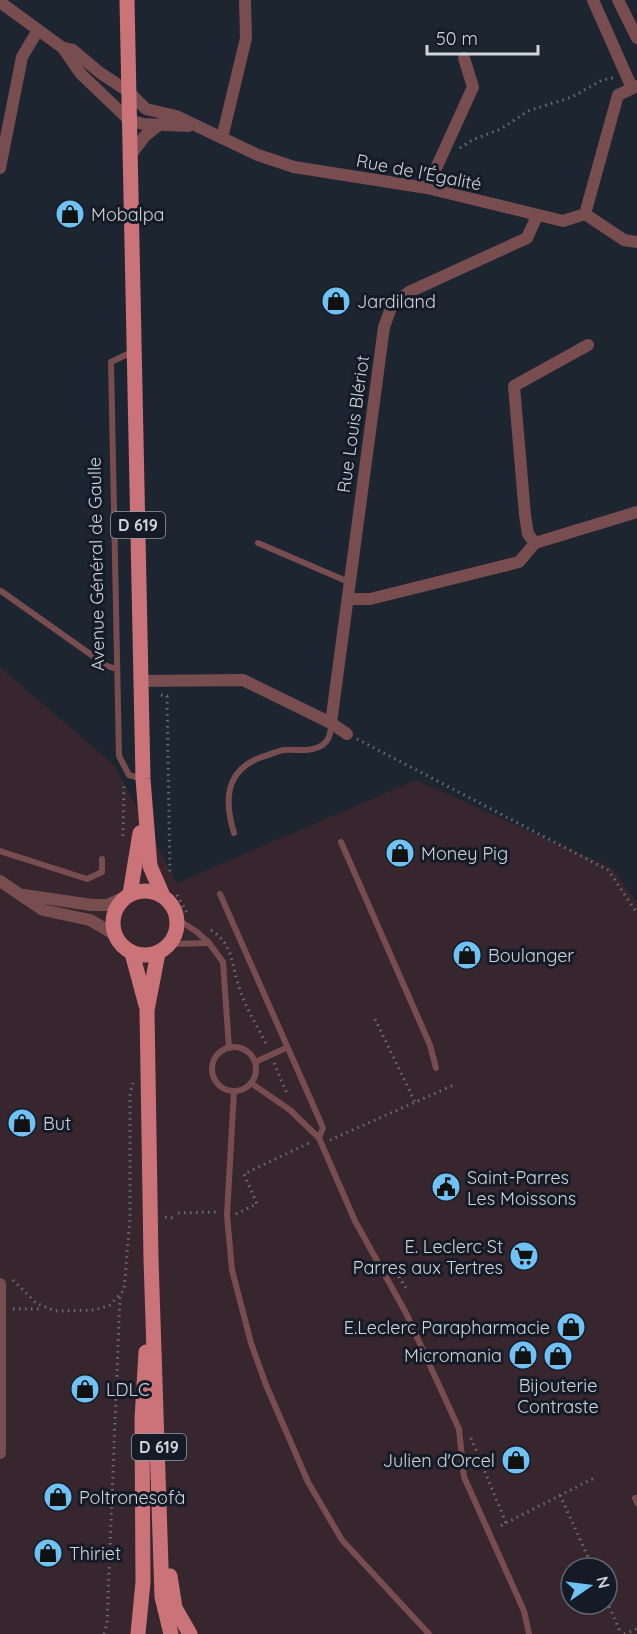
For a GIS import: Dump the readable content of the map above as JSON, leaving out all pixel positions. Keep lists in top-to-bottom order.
{
  "streets": {
    "main road": ["D 619"],
    "street": ["Rue de l'Égalité", "Rue Louis Blériot"],
    "lane": ["Avenue Général de Gaulle"]
  },
  "crossings": [
    ["Rue de l'Égalité", "Rue Louis Blériot"],
    ["Rue de l'Égalité", "D 619"],
    ["D 619", "Avenue Général de Gaulle"]
  ],
  "places": {
    "shop": [
      "Mobalpa",
      "Jardiland",
      "Money Pig",
      "Boulanger",
      "But",
      "E.Leclerc Parapharmacie",
      "Micromania",
      "Bijouterie Contraste",
      "LDLC",
      "Julien d'Orcel",
      "Poltronesofà",
      "Thiriet"
    ],
    "public building": ["Saint-Parres Les Moissons"],
    "supermarket": ["E. Leclerc St Parres aux Tertres"]
  },
  "scale_bar": "50 m",
  "north": "right"
}
